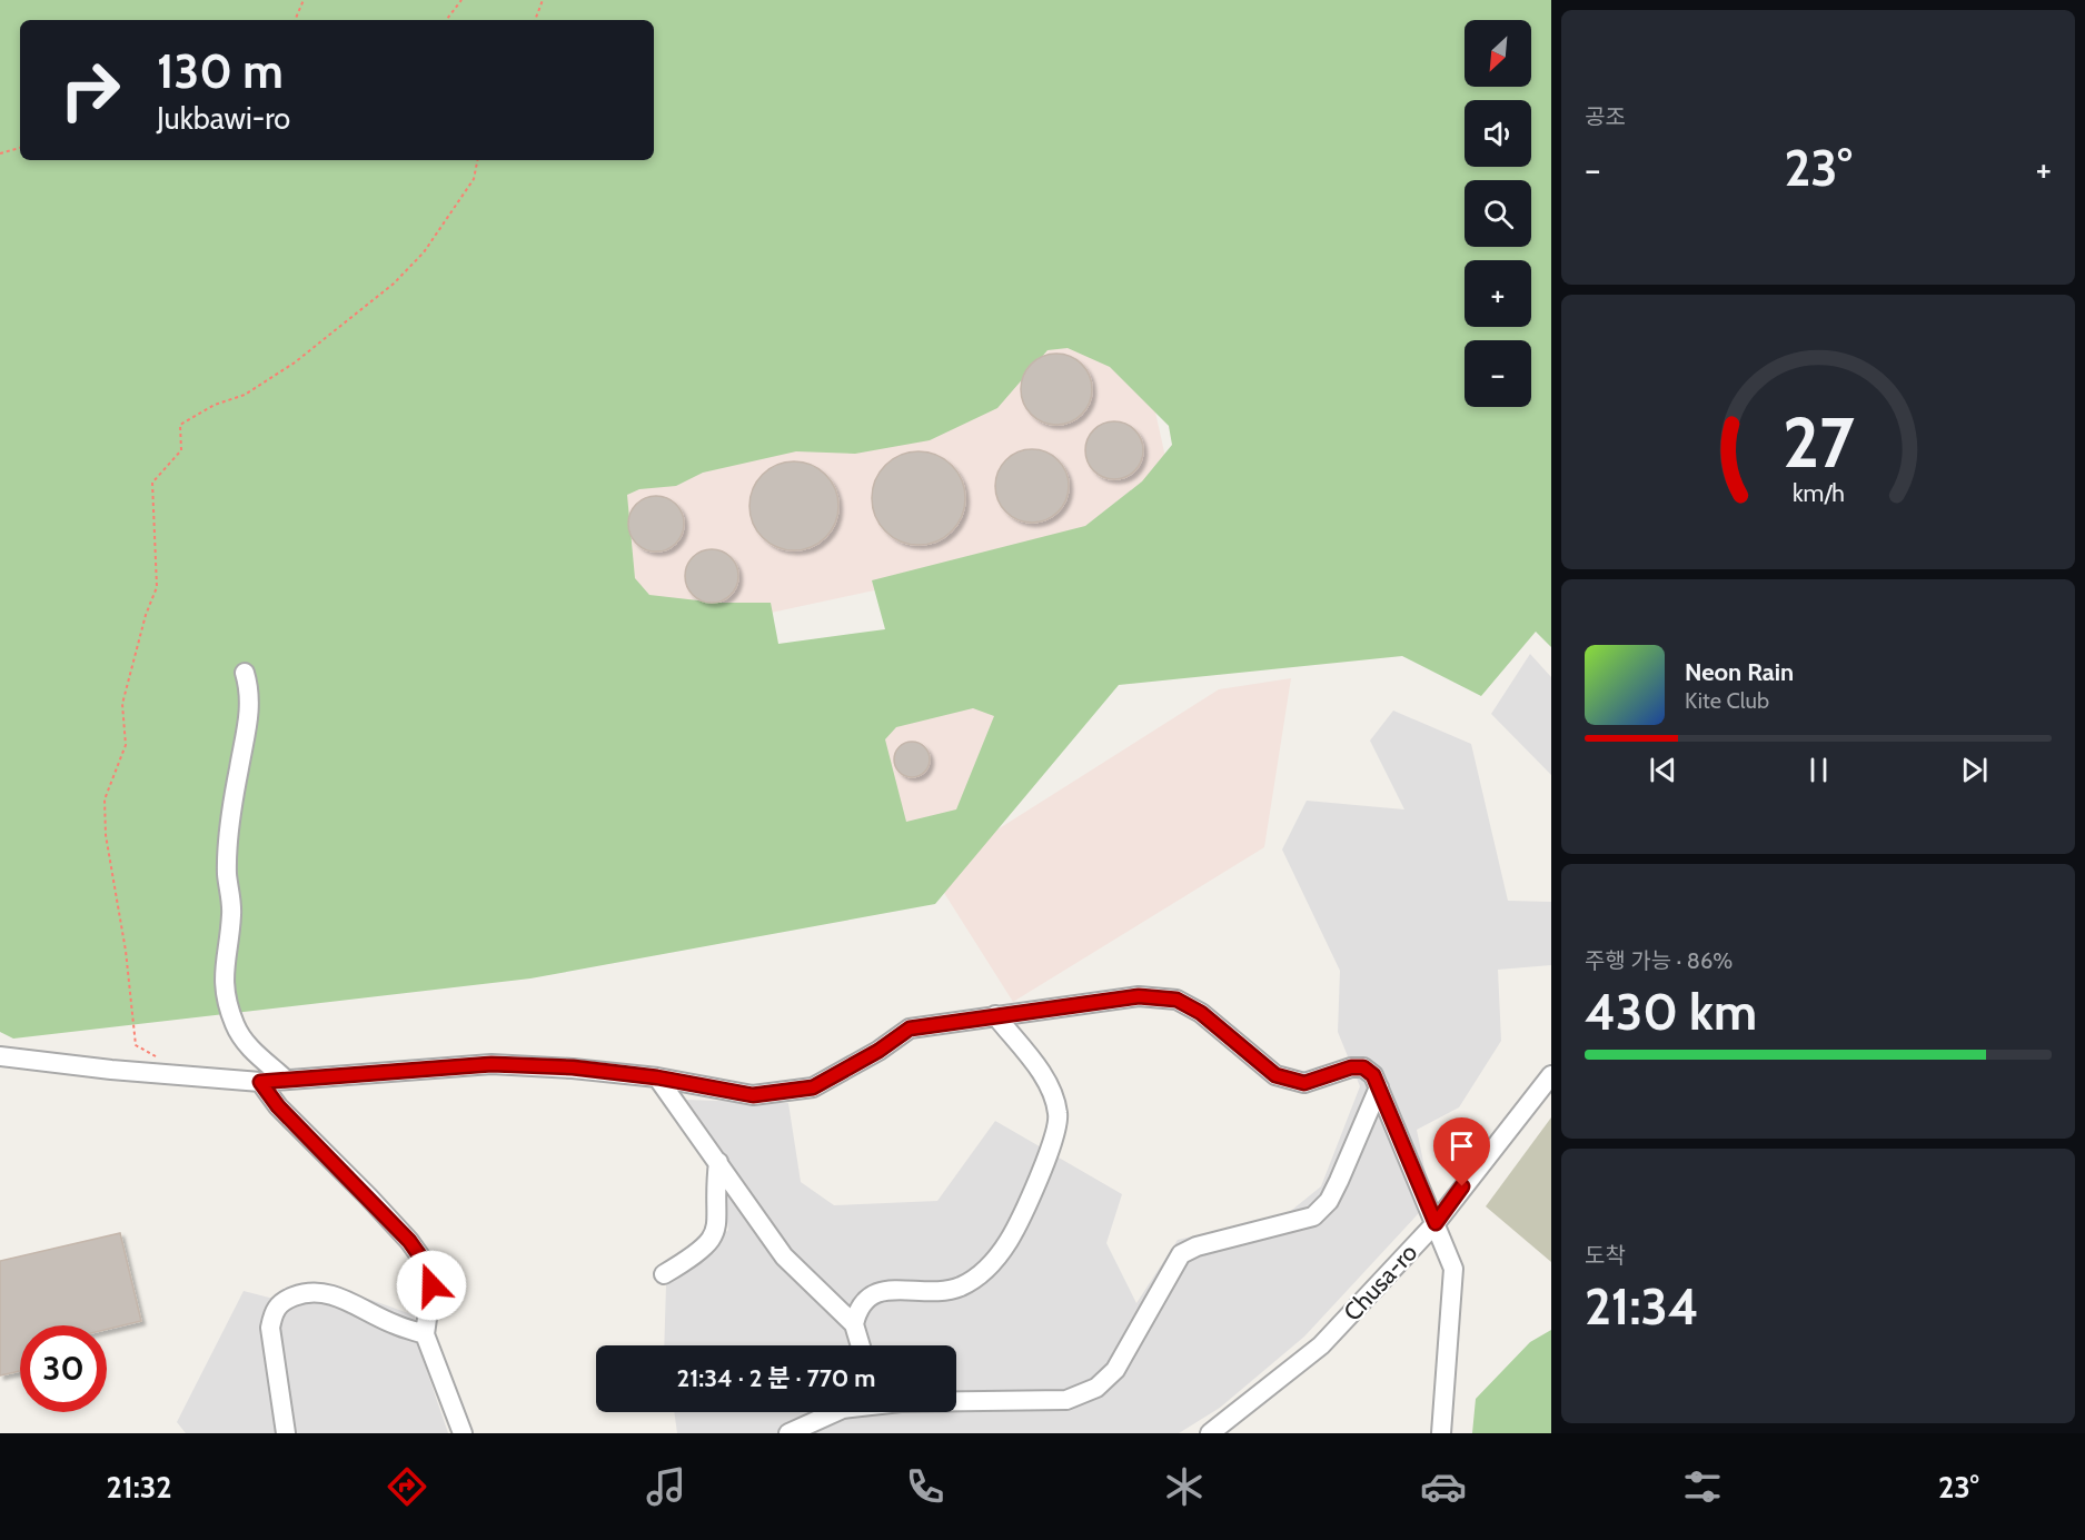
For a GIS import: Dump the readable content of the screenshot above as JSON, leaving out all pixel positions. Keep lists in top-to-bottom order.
{
  "streets": {
    "street": ["Chusa-ro"]
  },
  "north": "bottom left",
  "page": {
    "tile": [
      "공조",
      ["주행 가능 · 86%", "430 km"],
      ["도착", "21:34"]
    ],
    "map_buttons": ["+", "−"],
    "turn": ["130 m", "Jukbawi-ro"],
    "heat": ["−", "23°", "+"],
    "song": ["Neon Rain", "Kite Club"],
    "limit": "30",
    "trip": "21:34 · 2 분 · 770 m",
    "tabs": ["21:32", "23°"],
    "gauge": ["27", "km/h"]
  }
}
